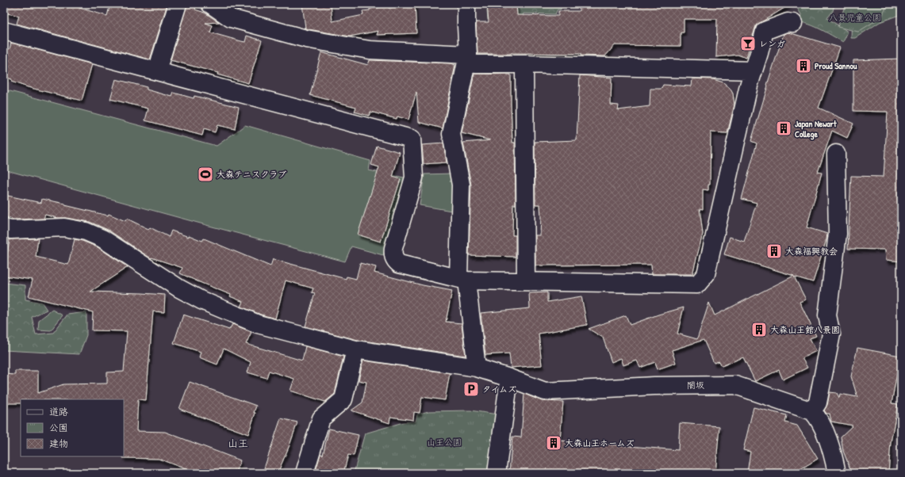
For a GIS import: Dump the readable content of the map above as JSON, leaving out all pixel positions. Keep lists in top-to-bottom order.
{
  "streets": {
    "street": ["闇坂"]
  },
  "districts": ["山王"],
  "parks": ["八景児童公園", "山王公園"],
  "places": {
    "bar": ["レンガ"],
    "building": [
      "Proud Sannou",
      "Japan Newart College",
      "大森福興教会",
      "大森山王館八景園",
      "大森山王ホームズ"
    ],
    "sports": ["大森テニスクラブ"],
    "parking": ["タイムズ"]
  },
  "legend": ["道路", "公園", "建物"]
}
